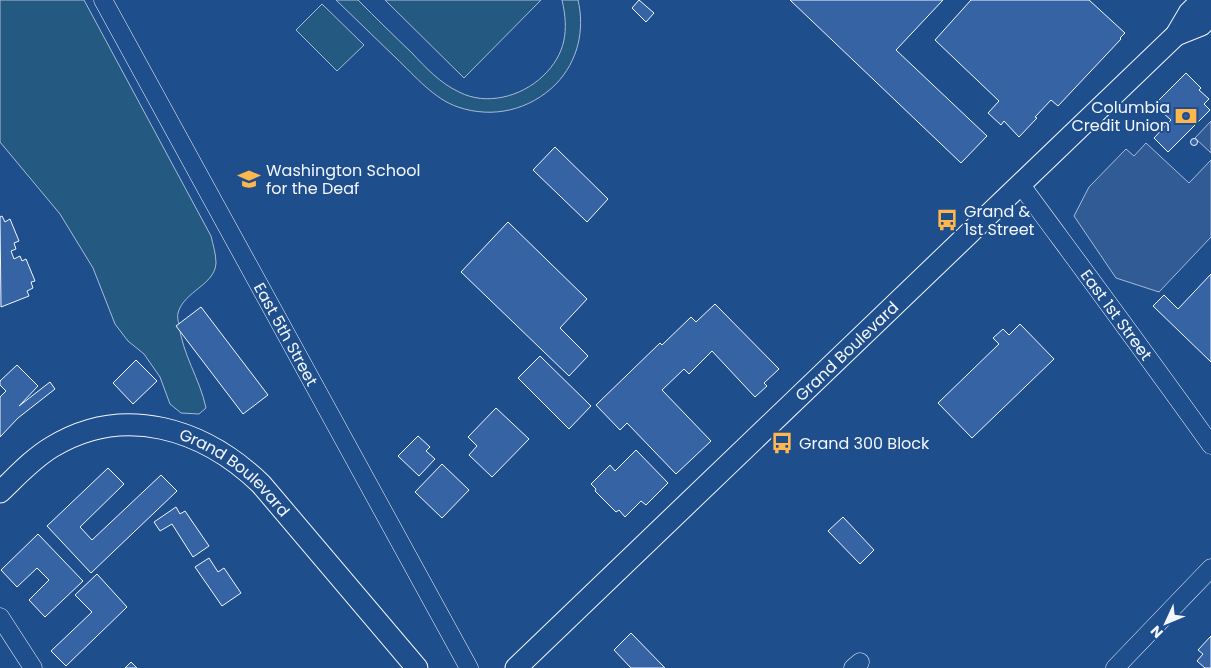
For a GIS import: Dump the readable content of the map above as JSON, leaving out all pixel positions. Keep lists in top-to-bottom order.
{
  "streets": {
    "main road": ["Grand Boulevard"],
    "street": ["East 1st Street", "East 5th Street"]
  },
  "crossings": [
    ["East 1st Street", "Grand Boulevard"]
  ],
  "places": {
    "bank": ["Columbia Credit Union"],
    "school or university": ["Washington School for the Deaf"],
    "bus stop": ["Grand & 1st Street", "Grand 300 Block"]
  },
  "north": "bottom left"
}
